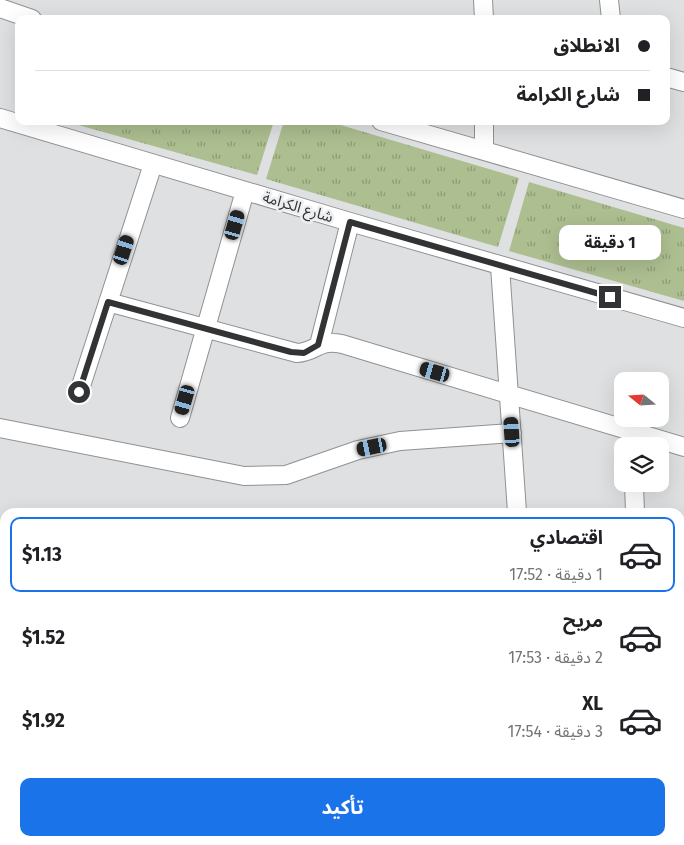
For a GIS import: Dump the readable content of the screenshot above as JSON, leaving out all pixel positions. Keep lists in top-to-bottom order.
{
  "streets": {
    "street": ["شارع الكرامة"]
  },
  "north": "left",
  "page": {
    "banner": ["الانطلاق", "شارع الكرامة"],
    "bubble": "1 دقيقة",
    "list": [
      {
        "name": "اقتصادي",
        "note": "1 دقيقة · 17:52",
        "value": "$1.13"
      },
      {
        "name": "مريح",
        "note": "2 دقيقة · 17:53",
        "value": "$1.52"
      },
      {
        "name": "XL",
        "note": "3 دقيقة · 17:54",
        "value": "$1.92"
      }
    ],
    "buttons": "تأكيد"
  }
}
